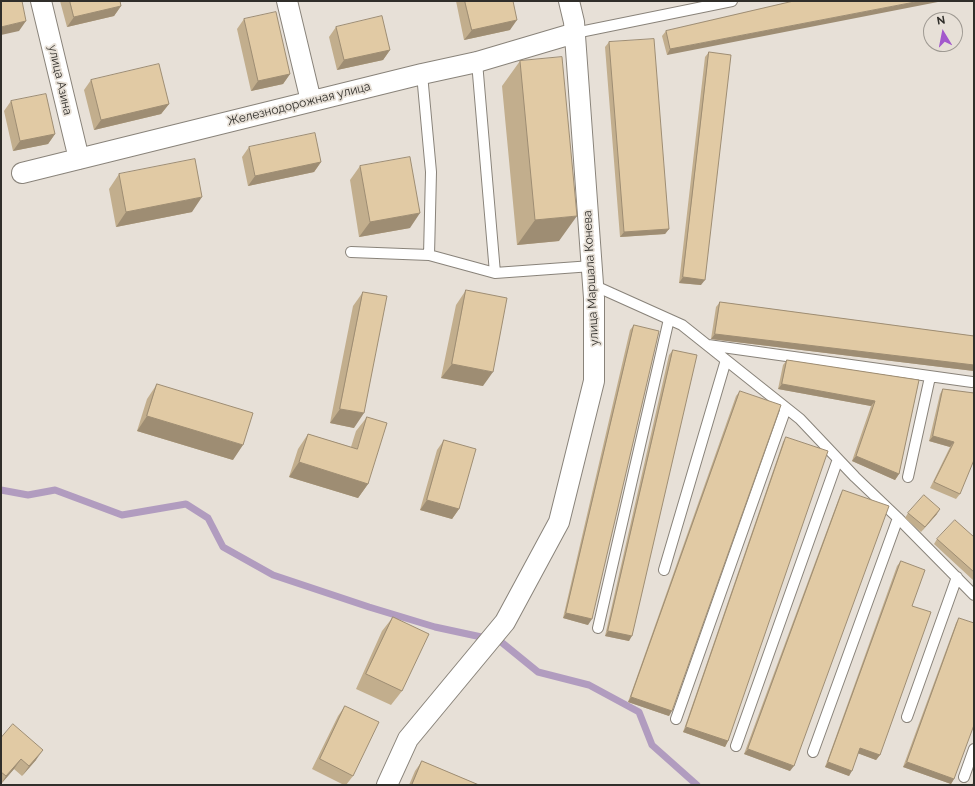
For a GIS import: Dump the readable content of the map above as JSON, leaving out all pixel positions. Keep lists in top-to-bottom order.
{
  "streets": {
    "street": ["улица Азина", "Железнодорожная улица", "улица Маршала Конева"]
  },
  "crossings": [
    ["улица Азина", "Железнодорожная улица"],
    ["Железнодорожная улица", "улица Маршала Конева"]
  ],
  "north": "top"
}
